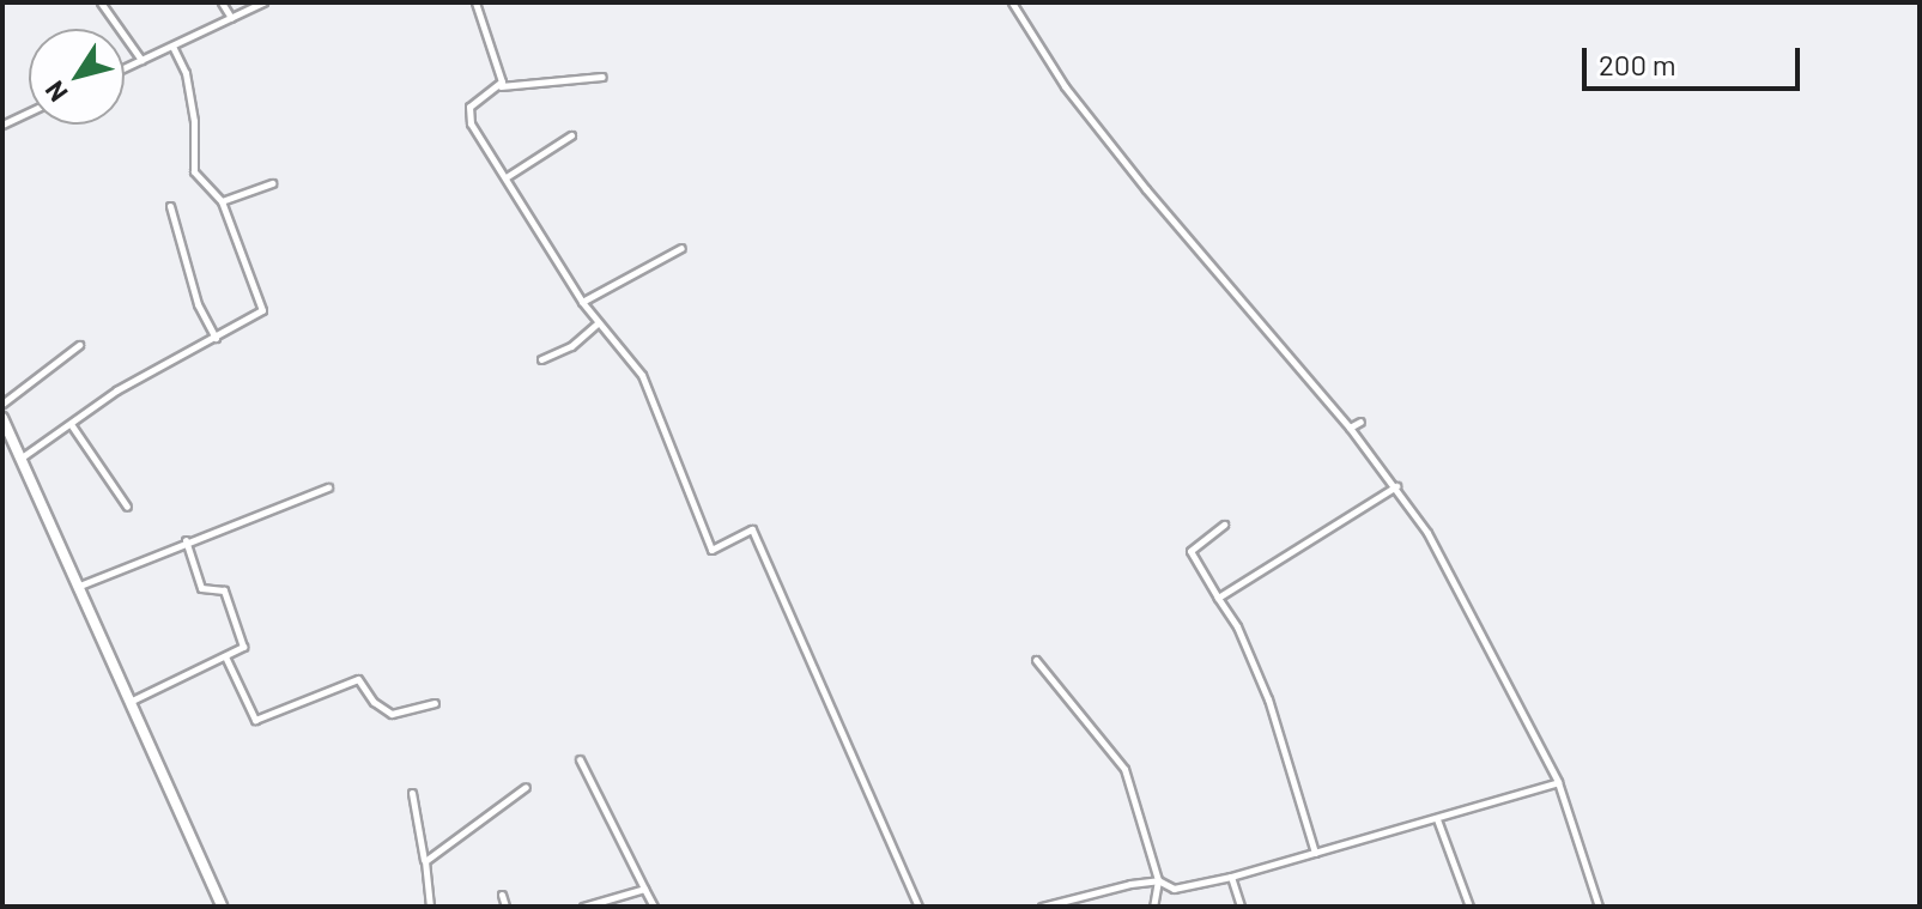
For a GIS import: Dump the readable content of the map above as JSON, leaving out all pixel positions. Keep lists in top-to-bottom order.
{
  "scale_bar": "200 m",
  "north": "bottom left"
}
